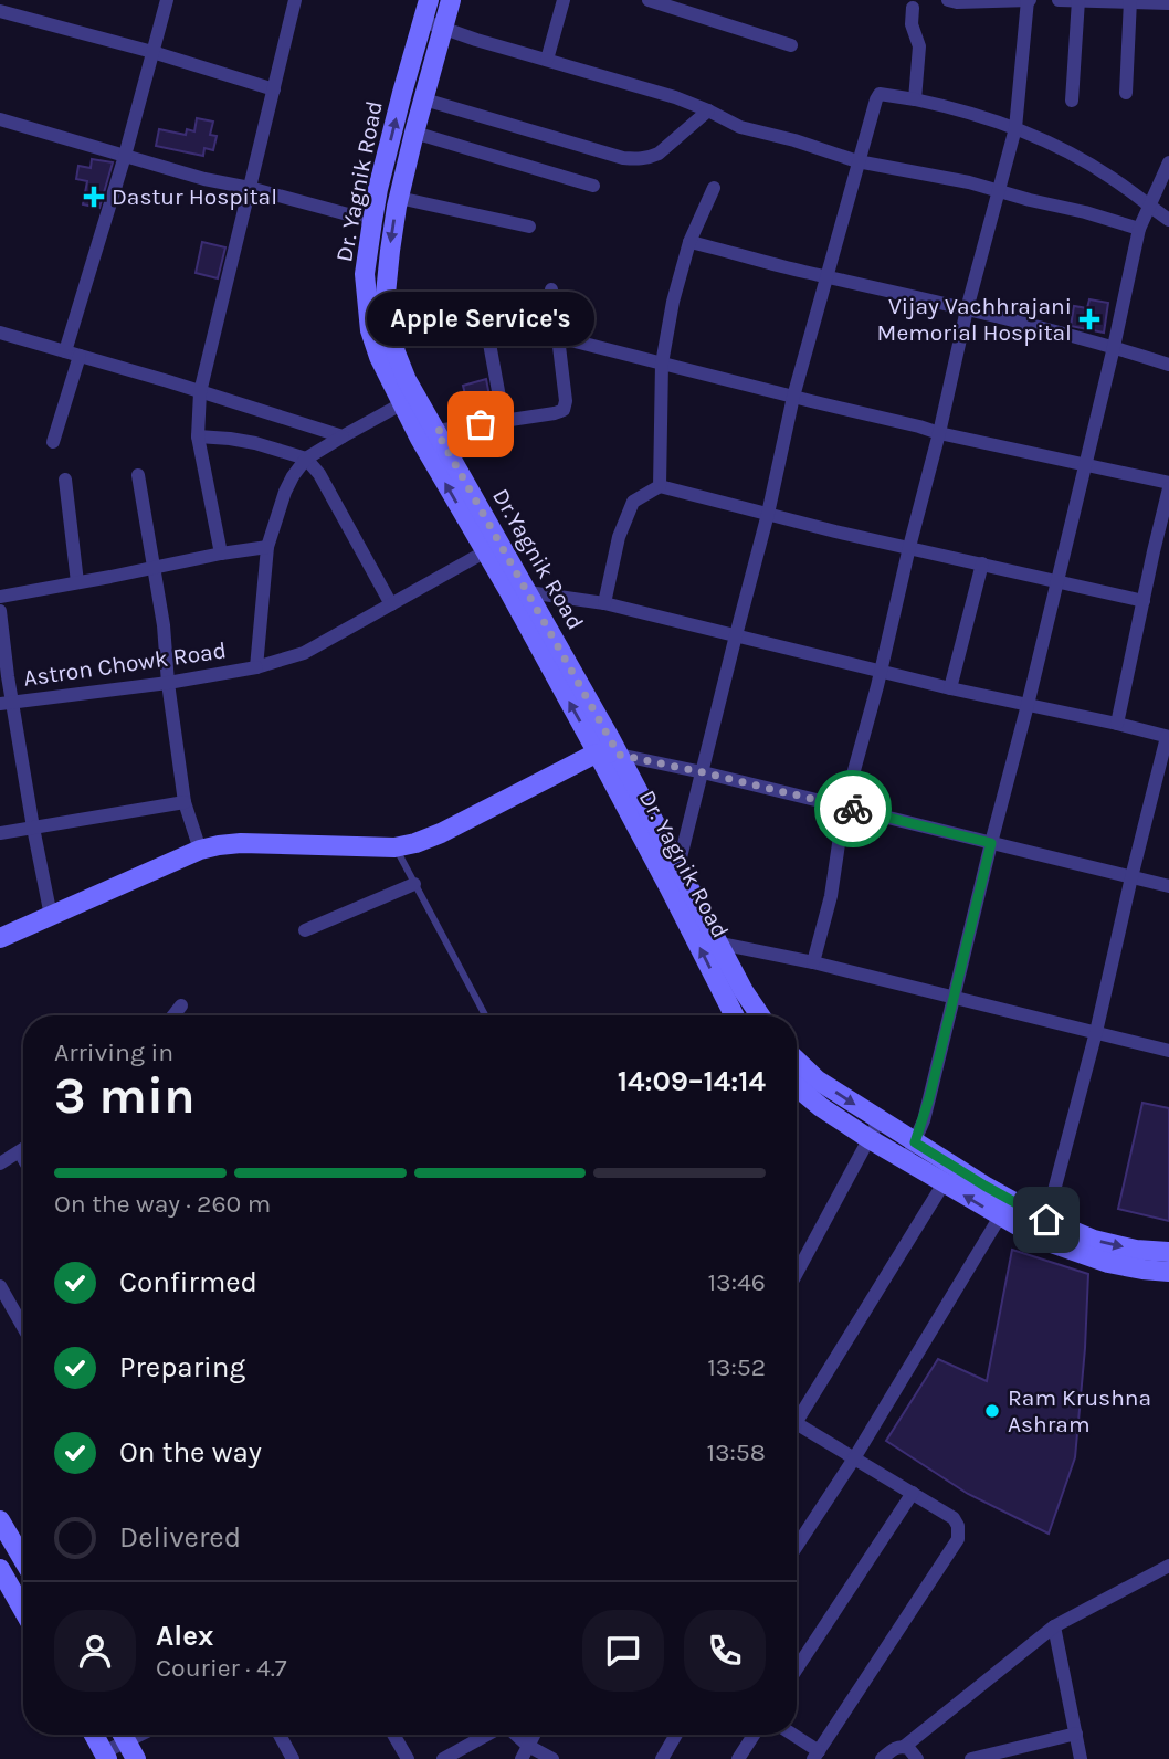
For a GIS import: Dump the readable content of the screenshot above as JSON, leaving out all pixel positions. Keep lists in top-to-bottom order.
{
  "streets": {
    "street": ["Dr. Yagnik Road", "Dr.Yagnik Road", "Astron Chowk Road"]
  },
  "crossings": [
    ["Dr. Yagnik Road", "Dr.Yagnik Road"],
    ["Dr. Yagnik Road", "Astron Chowk Road"]
  ],
  "one_way": ["Dr. Yagnik Road"],
  "places": {
    "health": ["Dastur Hospital", "Vijay Vachhrajani Memorial Hospital"],
    "other": ["Apple Service's", "Ram Krushna Ashram"]
  },
  "page": {
    "bubble": "Apple Service's",
    "heading": ["3 min", "Arriving in", "14:09–14:14"],
    "panel": ["Alex", "Courier · 4.7"],
    "bar": "On the way · 260 m",
    "list": [
      ["Confirmed", "13:46"],
      ["Preparing", "13:52"],
      ["On the way", "13:58"],
      "Delivered"
    ]
  }
}
